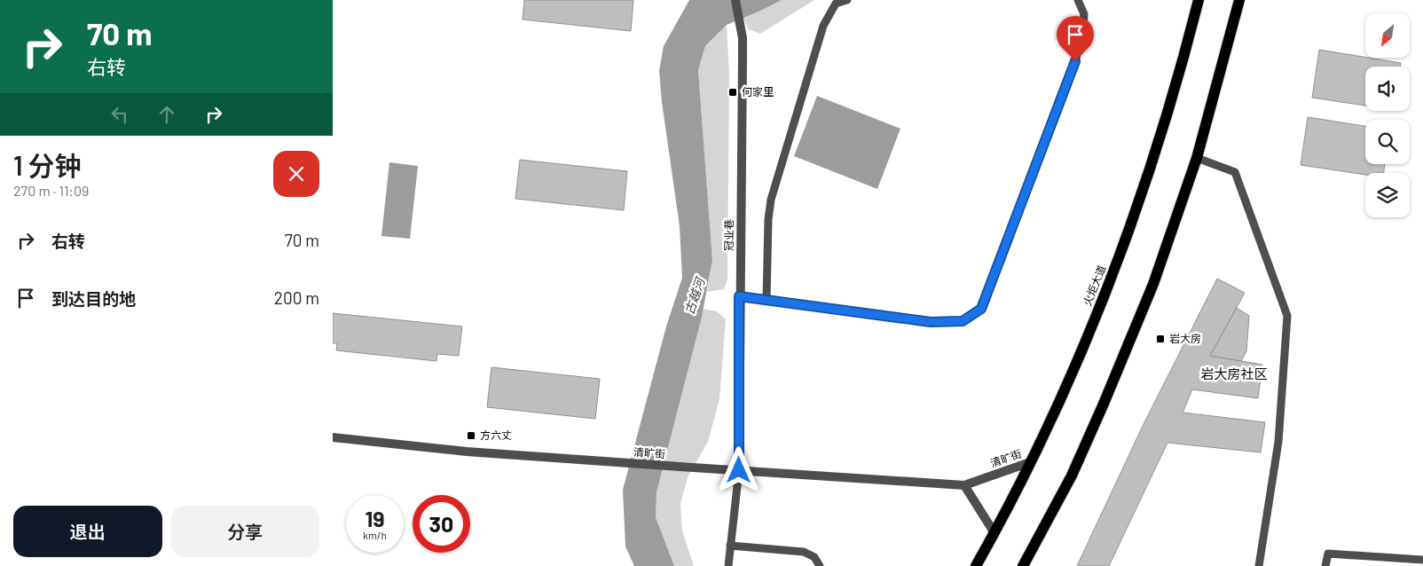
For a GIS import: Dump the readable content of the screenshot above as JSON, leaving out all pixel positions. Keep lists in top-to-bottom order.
{
  "streets": {
    "main road": ["火炬大道"],
    "street": ["冠业巷", "清旷街"]
  },
  "crossings": [
    ["冠业巷", "清旷街"],
    ["火炬大道", "清旷街"]
  ],
  "districts": ["岩大房社区"],
  "water": ["古越河"],
  "places": {
    "transit": ["何家里", "岩大房", "方六丈"]
  },
  "north": "bottom left",
  "page": {
    "turn": ["70 m", "右转"],
    "heading": ["1 分钟", "270 m · 11:09"],
    "list": [
      {
        "name": "右转",
        "value": "70 m"
      },
      {
        "name": "到达目的地",
        "value": "200 m"
      }
    ],
    "speed": "19 km/h",
    "limit": "30",
    "buttons": ["退出", "分享"]
  }
}
